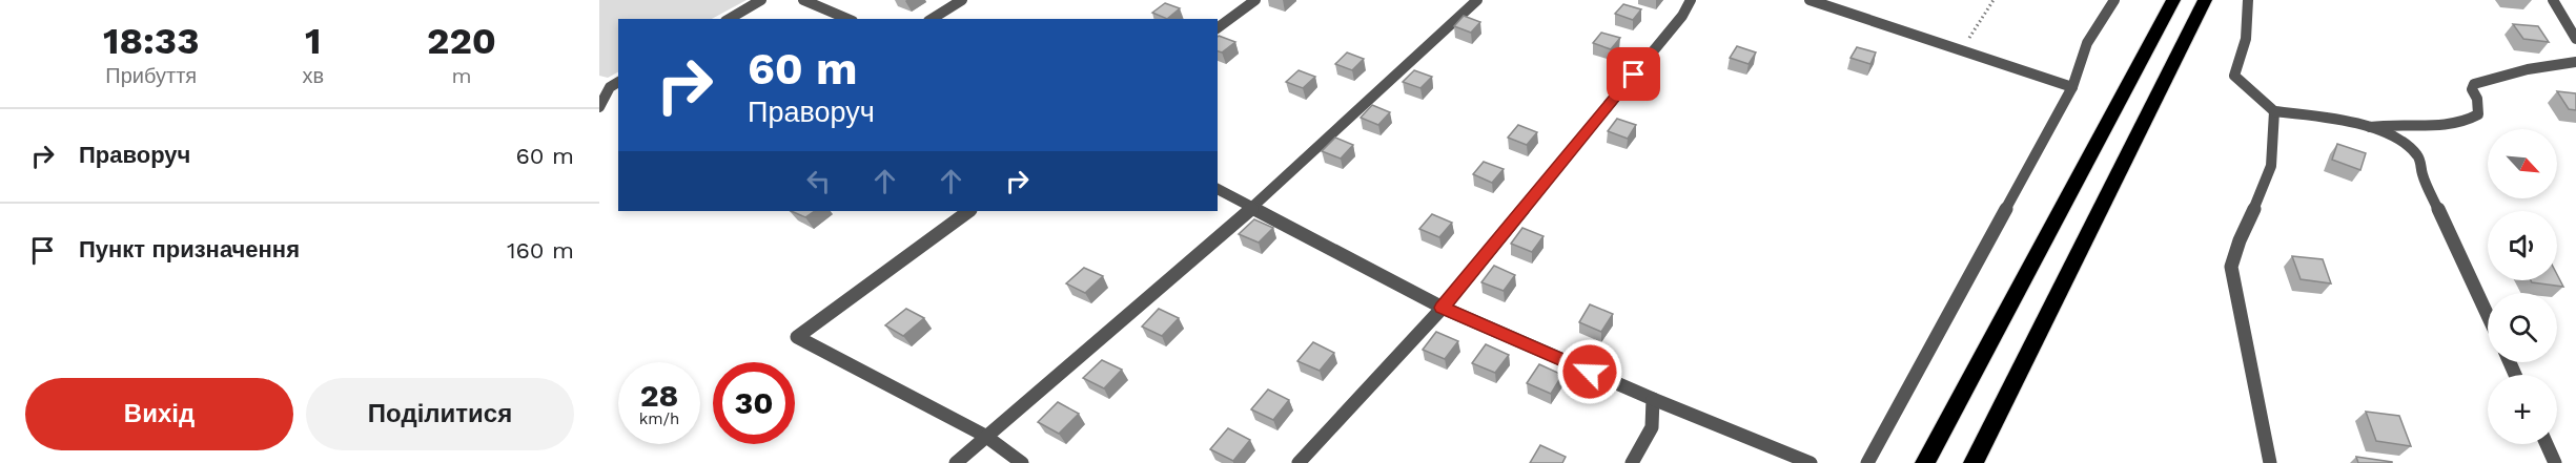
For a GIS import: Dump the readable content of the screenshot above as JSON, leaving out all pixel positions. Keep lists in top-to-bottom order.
{
  "north": "bottom right",
  "page": {
    "eta": [
      "18:33",
      "Прибуття",
      "1",
      "хв",
      "220",
      "m"
    ],
    "turn": ["60 m", "Праворуч"],
    "list": [
      {
        "name": "Праворуч",
        "value": "60 m"
      },
      {
        "name": "Пункт призначення",
        "value": "160 m"
      }
    ],
    "map_buttons": "+",
    "speed": "28 km/h",
    "limit": "30",
    "buttons": ["Вихід", "Поділитися"]
  }
}
